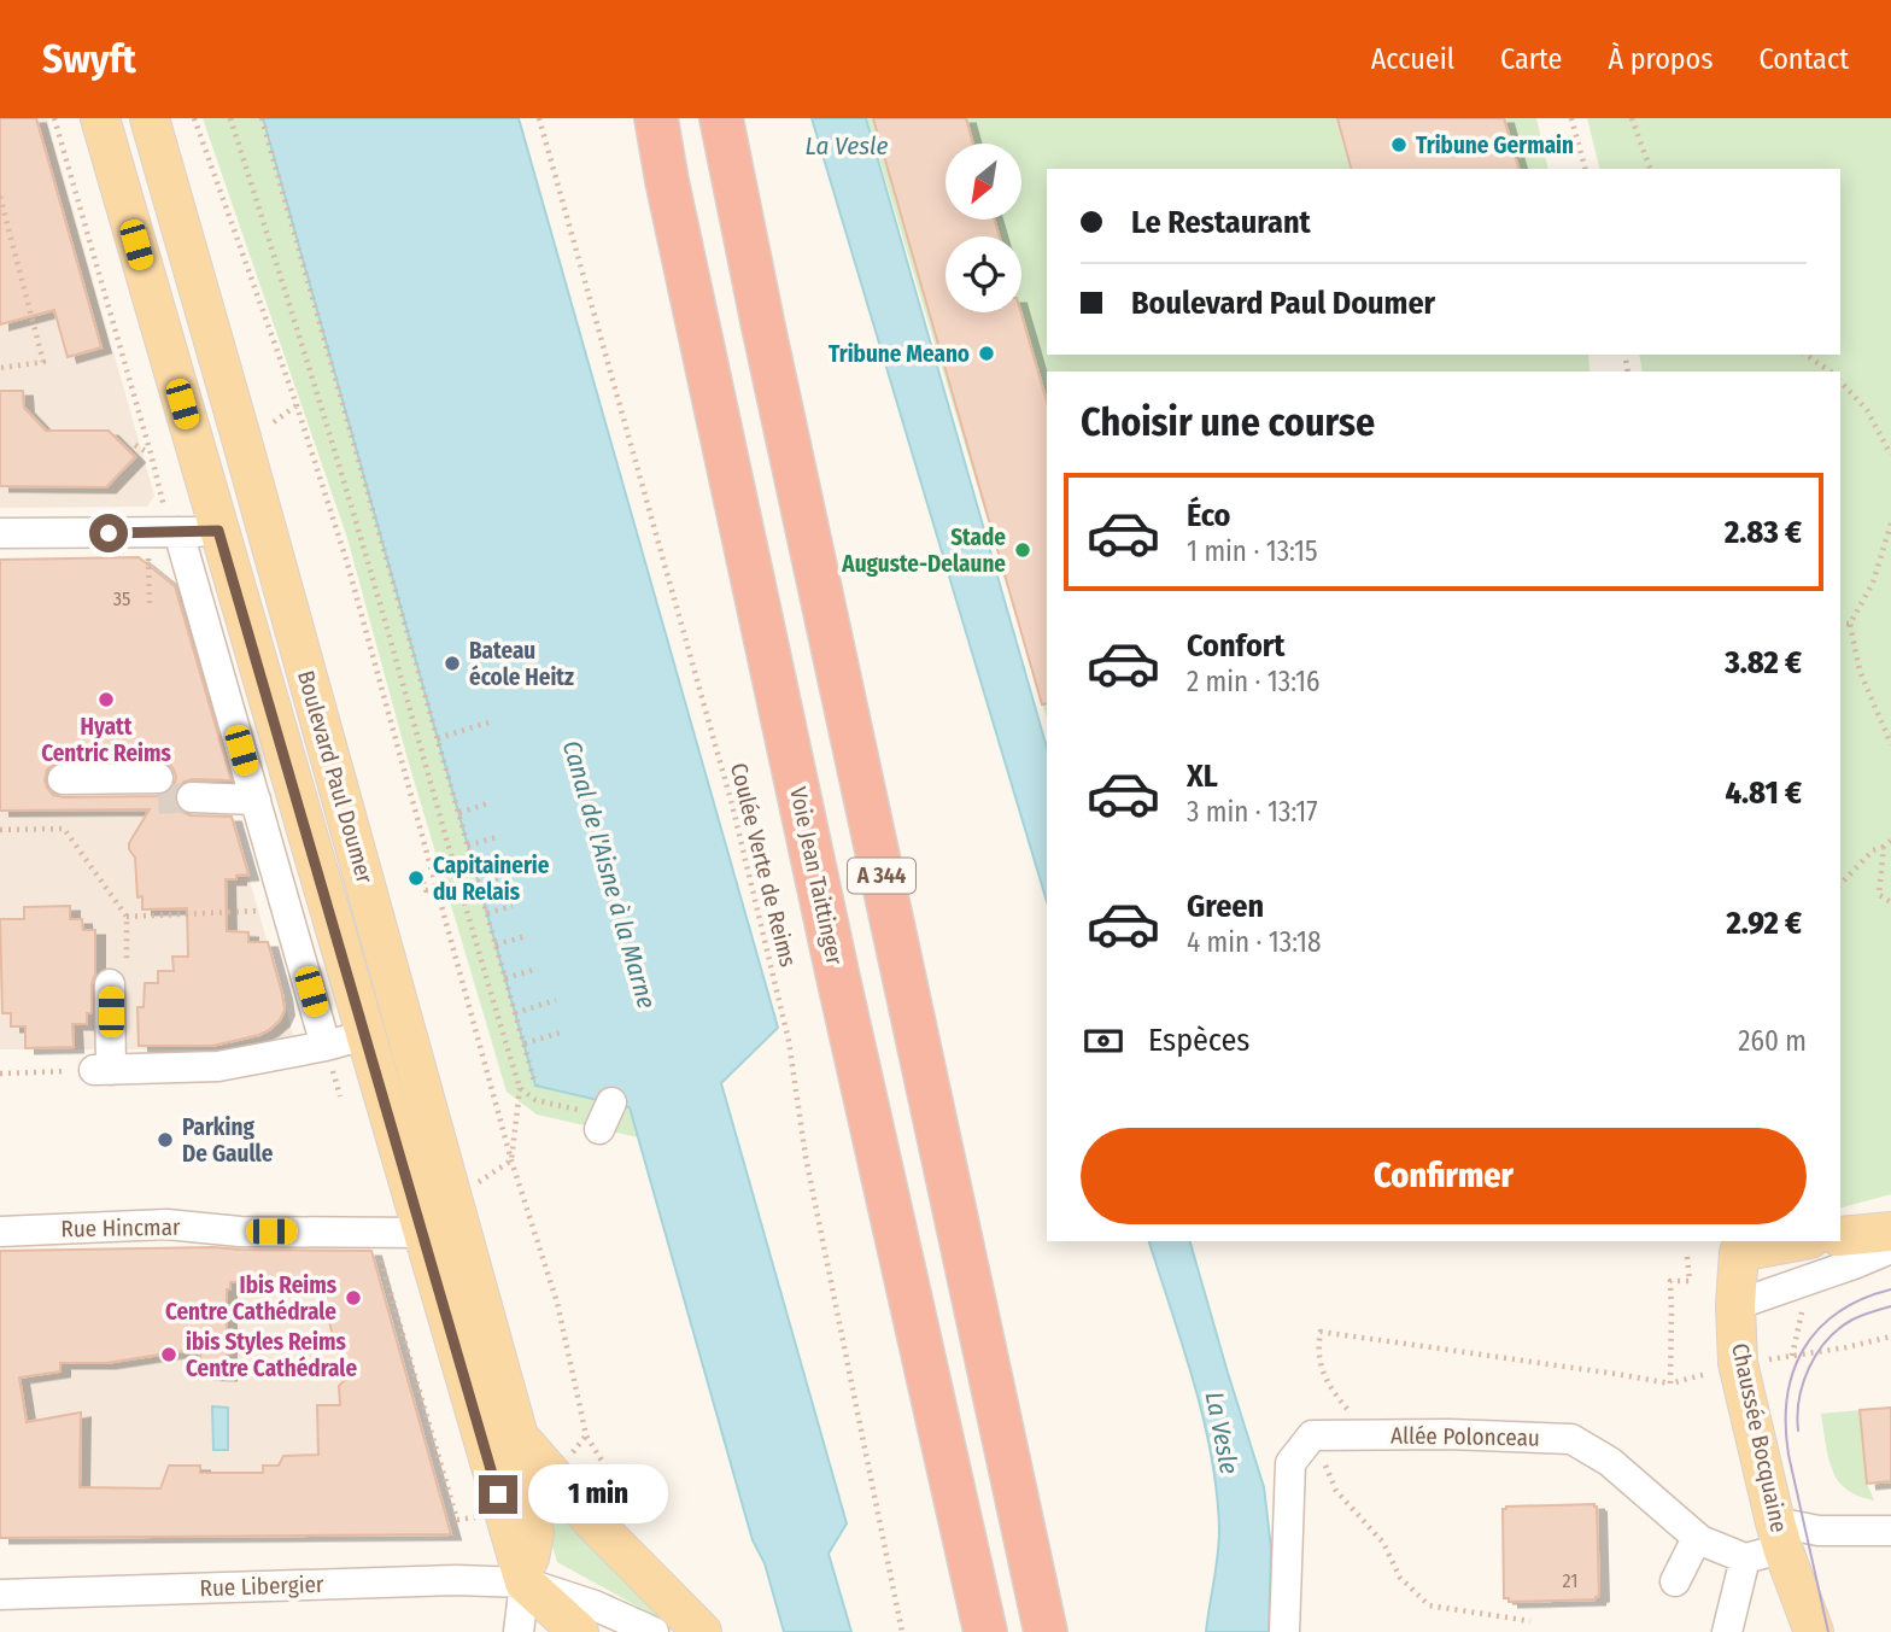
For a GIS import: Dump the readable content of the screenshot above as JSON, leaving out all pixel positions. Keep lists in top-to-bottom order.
{
  "streets": {
    "highway": ["Voie Jean Taittinger", "A 344"],
    "main road": ["Boulevard Paul Doumer", "Chaussée Bocquaine"],
    "street": ["Rue Hincmar", "Allée Polonceau", "Rue Libergier"],
    "path": ["Coulée Verte de Reims"]
  },
  "crossings": [
    ["Boulevard Paul Doumer", "Rue Hincmar"],
    ["Boulevard Paul Doumer", "Rue Libergier"]
  ],
  "water": ["La Vesle", "Canal de l'Aisne à la Marne"],
  "places": [
    "Tribune Germain",
    "Tribune Meano",
    "Stade Auguste-Delaune",
    "Bateau école Heitz",
    "Hyatt Centric Reims",
    "Capitainerie du Relais",
    "Parking De Gaulle",
    "Ibis Reims Centre Cathédrale",
    "ibis Styles Reims Centre Cathédrale"
  ],
  "house_numbers": ["35", "21"],
  "north": "bottom left",
  "page": {
    "header": "Swyft",
    "nav": [
      "Accueil",
      "Carte",
      "À propos",
      "Contact"
    ],
    "banner": ["Le Restaurant", "Boulevard Paul Doumer"],
    "heading": "Choisir une course",
    "list": [
      {
        "name": "Éco",
        "note": "1 min · 13:15",
        "value": "2.83 €"
      },
      {
        "name": "Confort",
        "note": "2 min · 13:16",
        "value": "3.82 €"
      },
      {
        "name": "XL",
        "note": "3 min · 13:17",
        "value": "4.81 €"
      },
      {
        "name": "Green",
        "note": "4 min · 13:18",
        "value": "2.92 €"
      }
    ],
    "pay": ["Espèces", "260 m"],
    "buttons": "Confirmer",
    "bubble": "1 min"
  }
}
